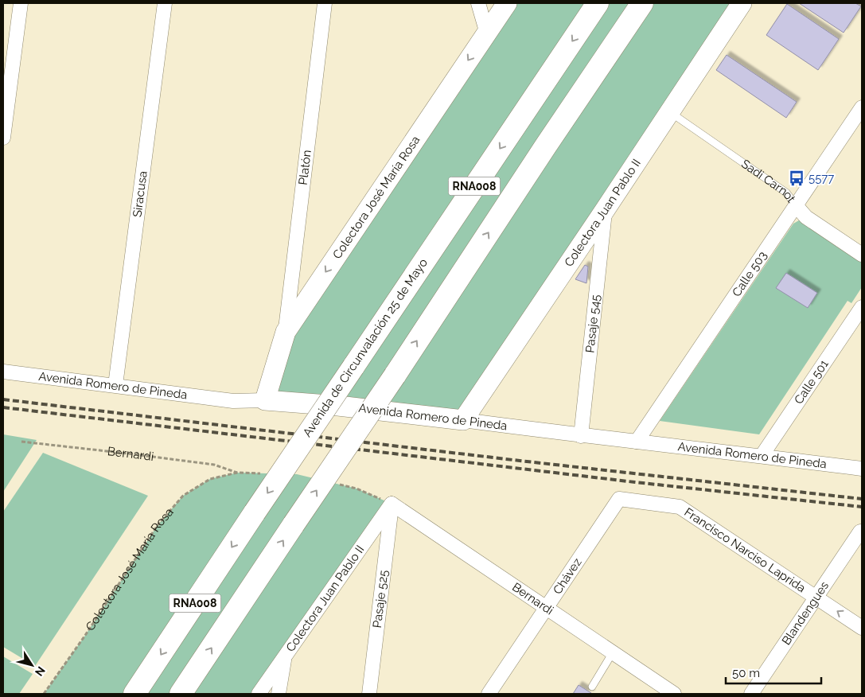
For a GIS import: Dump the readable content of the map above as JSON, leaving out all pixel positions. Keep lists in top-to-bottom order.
{
  "streets": {
    "highway": ["RNA008", "Avenida de Circunvalación 25 de Mayo"],
    "main road": ["Colectora José María Rosa", "Colectora Juan Pablo II", "Avenida Romero de Pineda"],
    "street": [
      "Platón",
      "Sadi Carnot",
      "Siracusa",
      "Calle 503",
      "Pasaje 545",
      "Calle 501",
      "Bernardi",
      "Francisco Narciso Laprida",
      "Chávez",
      "Pasaje 525",
      "Blandengues"
    ]
  },
  "crossings": [
    ["Platón", "Colectora José María Rosa"],
    ["Sadi Carnot", "Colectora Juan Pablo II"],
    ["Sadi Carnot", "Calle 503"],
    ["Siracusa", "Avenida Romero de Pineda"],
    ["Colectora José María Rosa", "Avenida Romero de Pineda"],
    ["Colectora José María Rosa", "Bernardi"],
    ["Colectora Juan Pablo II", "Pasaje 545"],
    ["Colectora Juan Pablo II", "Avenida Romero de Pineda"],
    ["Colectora Juan Pablo II", "Bernardi"],
    ["Colectora Juan Pablo II", "Pasaje 525"],
    ["Calle 503", "Avenida Romero de Pineda"],
    ["Pasaje 545", "Avenida Romero de Pineda"],
    ["Calle 501", "Avenida Romero de Pineda"],
    ["Bernardi", "Chávez"],
    ["Bernardi", "Pasaje 525"],
    ["Francisco Narciso Laprida", "Chávez"],
    ["Francisco Narciso Laprida", "Blandengues"]
  ],
  "one_way": ["Colectora José María Rosa"],
  "places": {
    "bus stop": ["5577"]
  },
  "scale_bar": "50 m",
  "north": "bottom right"
}
